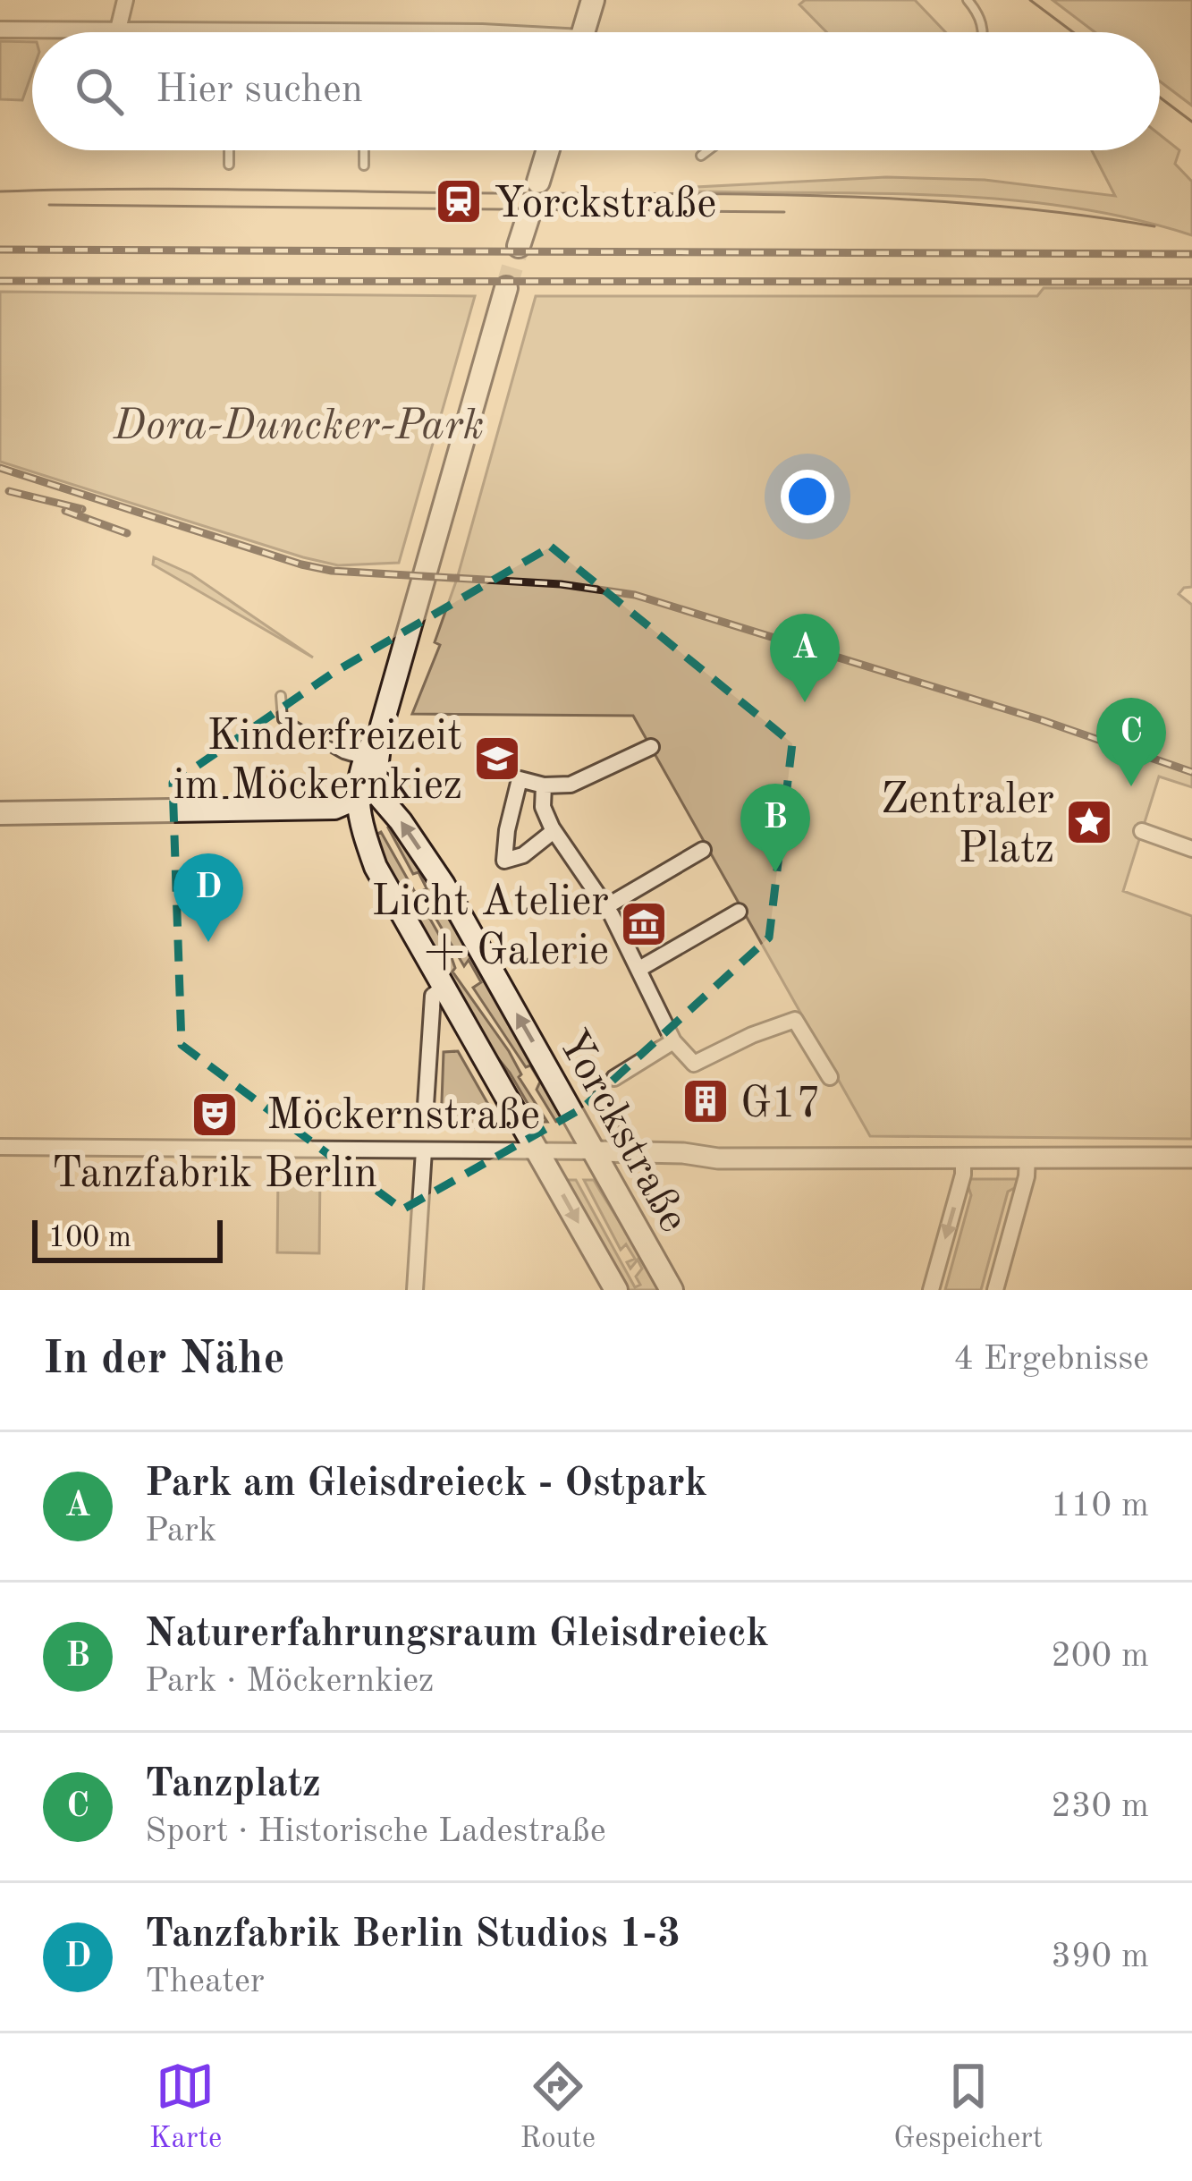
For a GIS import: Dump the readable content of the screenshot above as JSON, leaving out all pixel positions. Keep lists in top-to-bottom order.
{
  "streets": {
    "main road": ["Yorckstraße"],
    "street": ["Möckernstraße"]
  },
  "crossings": [
    ["Möckernstraße", "Yorckstraße"]
  ],
  "parks": ["Dora-Duncker-Park"],
  "places": {
    "station": ["Yorckstraße"],
    "school or university": ["Kinderfreizeit im Möckernkiez"],
    "place": ["Zentraler Platz"],
    "museum": ["Licht Atelier + Galerie"],
    "building": ["G17"],
    "theatre": ["Tanzfabrik Berlin"]
  },
  "scale_bar": "100 m",
  "page": {
    "search": "Hier suchen",
    "pins": [
      "A",
      "C",
      "B",
      "D"
    ],
    "scale": "100 m",
    "heading": ["In der Nähe", "4 Ergebnisse"],
    "list": [
      {
        "mark": "A",
        "name": "Park am Gleisdreieck - Ostpark",
        "note": "Park",
        "value": "110 m"
      },
      {
        "mark": "B",
        "name": "Naturerfahrungsraum Gleisdreieck",
        "note": "Park · Möckernkiez",
        "value": "200 m"
      },
      {
        "mark": "C",
        "name": "Tanzplatz",
        "note": "Sport · Historische Ladestraße",
        "value": "230 m"
      },
      {
        "mark": "D",
        "name": "Tanzfabrik Berlin Studios 1-3",
        "note": "Theater",
        "value": "390 m"
      }
    ],
    "nav": ["Karte", "Route", "Gespeichert"]
  }
}
